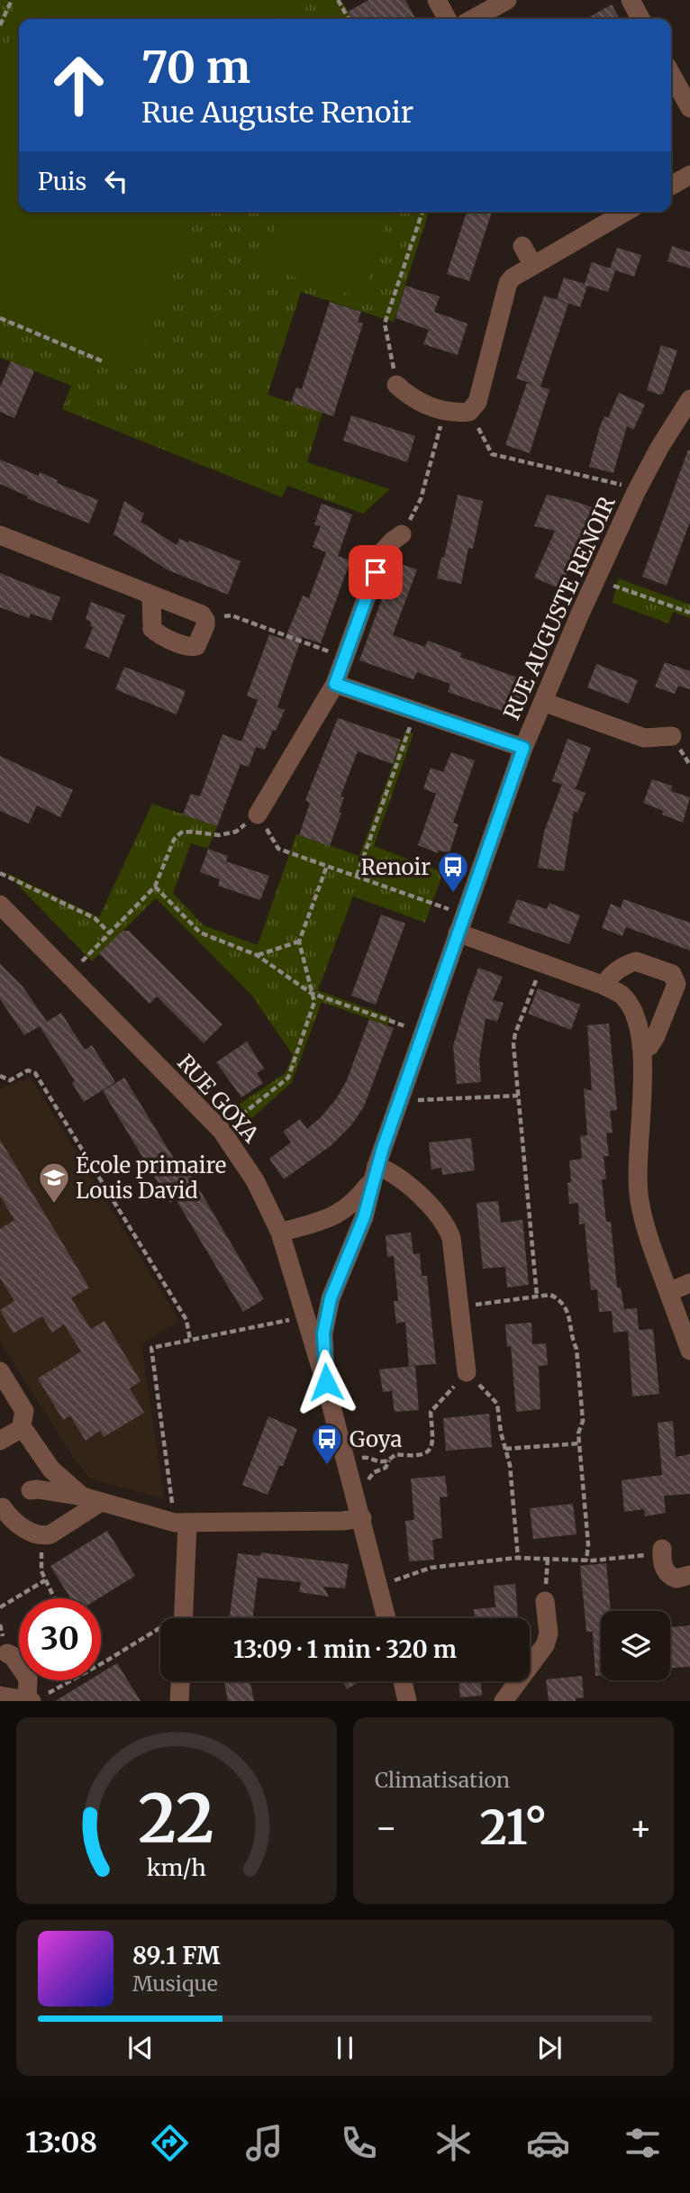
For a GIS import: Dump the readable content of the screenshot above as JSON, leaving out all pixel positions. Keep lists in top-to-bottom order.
{
  "streets": {
    "street": ["RUE AUGUSTE RENOIR", "RUE GOYA"]
  },
  "places": {
    "bus stop": ["Renoir", "Goya"],
    "school or university": ["École primaire Louis David"]
  },
  "page": {
    "turn": ["70 m", "Rue Auguste Renoir"],
    "then": "Puis",
    "limit": "30",
    "trip": "13:09 · 1 min · 320 m",
    "tile": "Climatisation",
    "heat": ["−", "21°", "+"],
    "song": ["89.1 FM", "Musique"],
    "tabs": "13:08",
    "gauge": ["22", "km/h"]
  }
}
